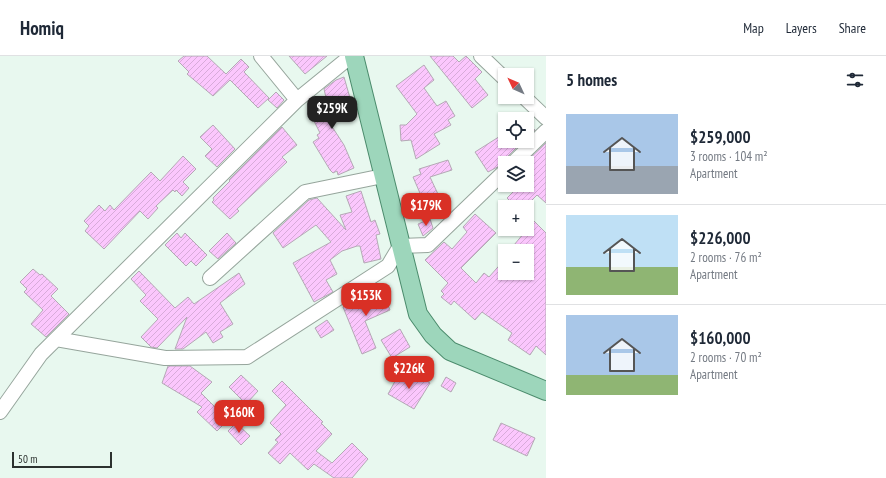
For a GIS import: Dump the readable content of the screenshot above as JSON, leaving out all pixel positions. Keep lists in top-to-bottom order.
{
  "scale_bar": "50 m",
  "north": "top left",
  "page": {
    "header": "Homiq",
    "nav": ["Map", "Layers", "Share"],
    "heading": "5 homes",
    "map_buttons": ["+", "−"],
    "price": [
      "$259K",
      "$179K",
      "$153K",
      "$226K",
      "$160K"
    ],
    "list": [
      {
        "name": "$259,000",
        "note": "3 rooms · 104 m² · Apartment"
      },
      {
        "name": "$226,000",
        "note": "2 rooms · 76 m² · Apartment"
      },
      {
        "name": "$160,000",
        "note": "2 rooms · 70 m² · Apartment"
      }
    ],
    "scale": "50 m"
  }
}
